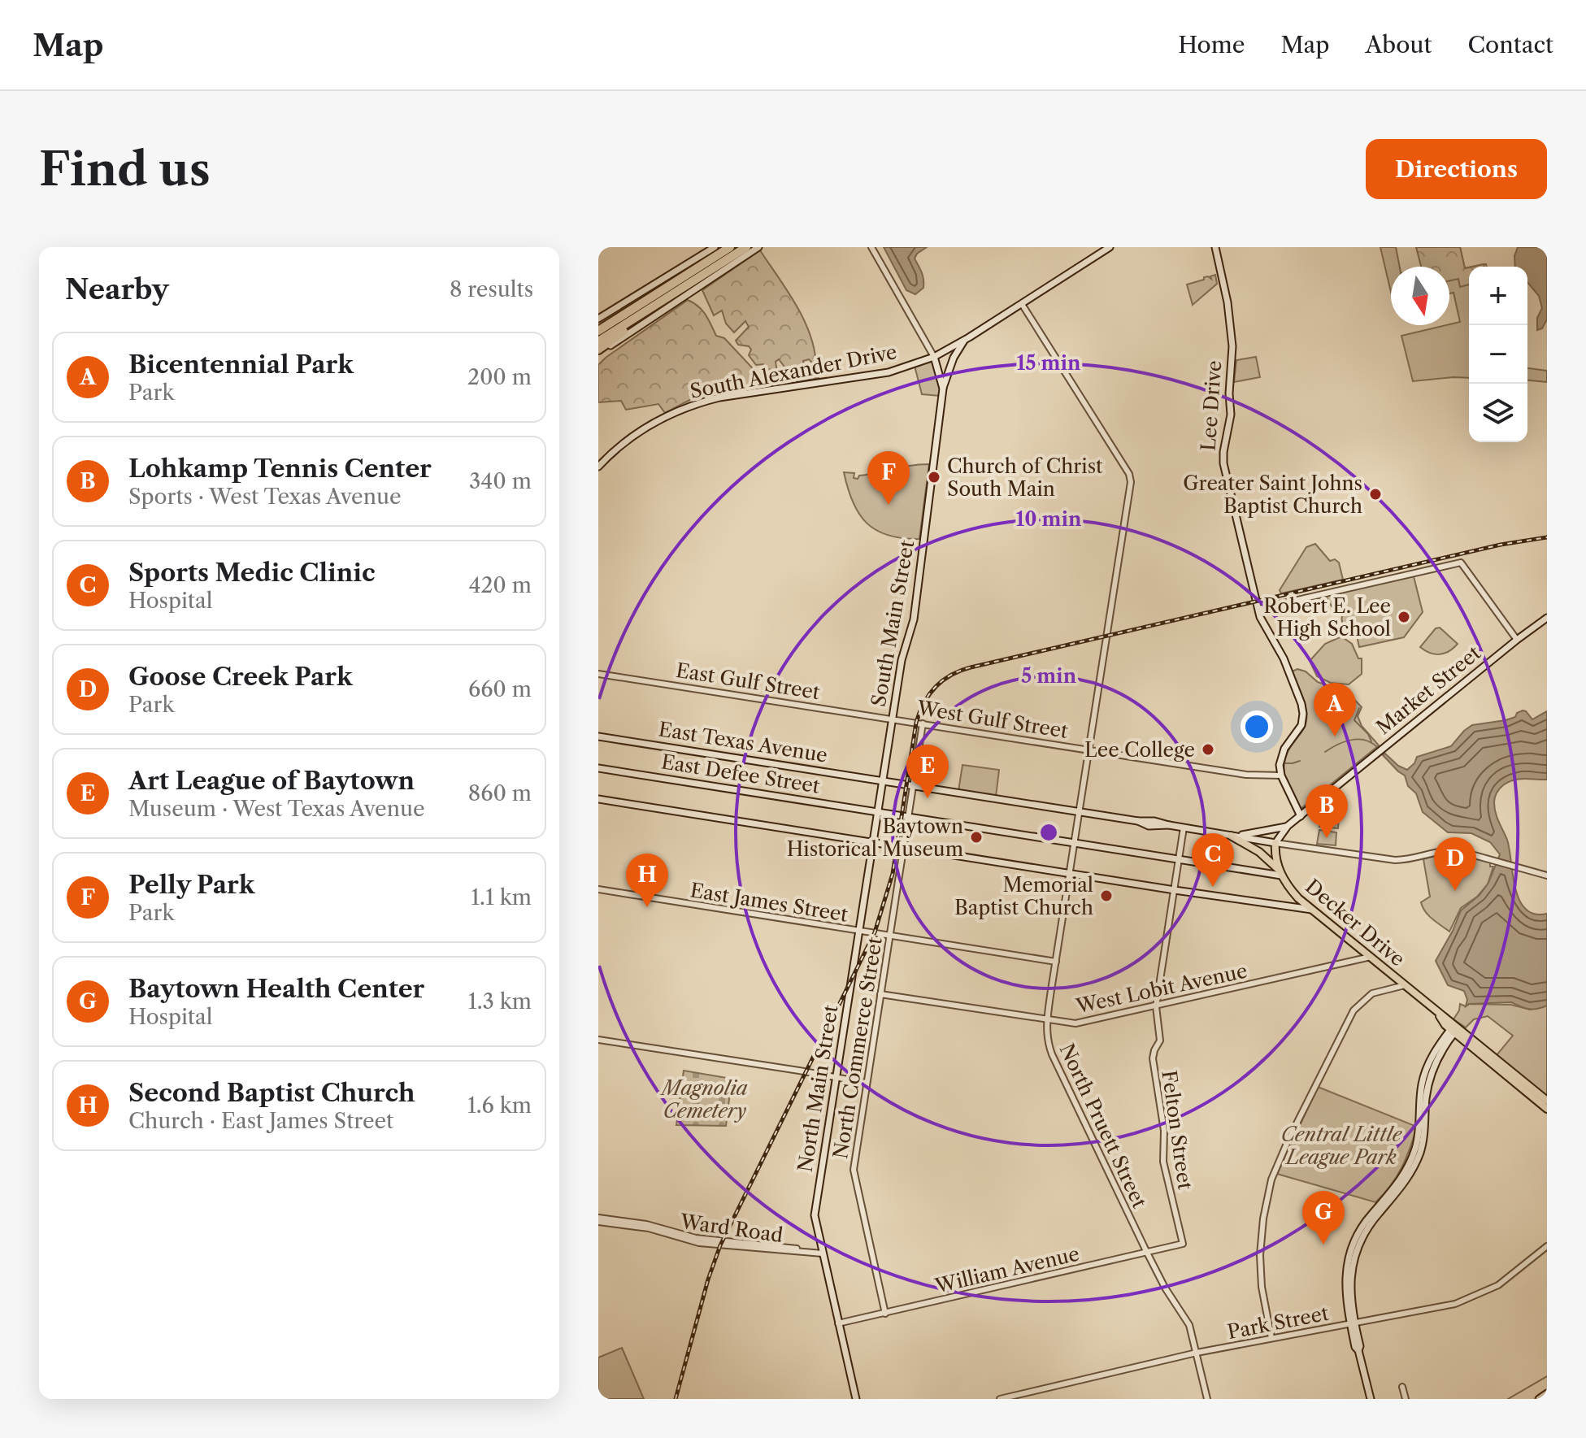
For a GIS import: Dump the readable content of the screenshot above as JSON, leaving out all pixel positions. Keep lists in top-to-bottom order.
{
  "streets": {
    "main road": [
      "South Alexander Drive",
      "Lee Drive",
      "South Main Street",
      "Market Street",
      "East Texas Avenue",
      "East Defee Street",
      "Decker Drive",
      "North Main Street"
    ],
    "street": [
      "East Gulf Street",
      "West Gulf Street",
      "East James Street",
      "West Lobit Avenue",
      "North Commerce Street",
      "North Pruett Street",
      "Felton Street",
      "Ward Road",
      "William Avenue",
      "Park Street"
    ]
  },
  "crossings": [
    ["South Alexander Drive", "South Main Street"],
    ["South Alexander Drive", "North Pruett Street"],
    ["Lee Drive", "West Gulf Street"],
    ["South Main Street", "East Gulf Street"],
    ["South Main Street", "West Gulf Street"],
    ["South Main Street", "East Texas Avenue"],
    ["South Main Street", "North Main Street"],
    ["East Gulf Street", "West Gulf Street"],
    ["Market Street", "East Texas Avenue"],
    ["West Gulf Street", "North Commerce Street"],
    ["West Gulf Street", "North Pruett Street"],
    ["East Texas Avenue", "Decker Drive"],
    ["East Texas Avenue", "North Commerce Street"],
    ["East Texas Avenue", "North Main Street"],
    ["East Texas Avenue", "North Pruett Street"],
    ["East Texas Avenue", "Felton Street"],
    ["East Defee Street", "Decker Drive"],
    ["East Defee Street", "North Commerce Street"],
    ["East Defee Street", "North Main Street"],
    ["East Defee Street", "North Pruett Street"],
    ["East Defee Street", "Felton Street"],
    ["East James Street", "North Commerce Street"],
    ["East James Street", "North Main Street"],
    ["East James Street", "North Pruett Street"],
    ["Decker Drive", "West Lobit Avenue"],
    ["West Lobit Avenue", "North Commerce Street"],
    ["West Lobit Avenue", "North Pruett Street"],
    ["West Lobit Avenue", "Felton Street"],
    ["North Commerce Street", "William Avenue"],
    ["North Main Street", "Ward Road"],
    ["North Main Street", "William Avenue"],
    ["North Pruett Street", "William Avenue"],
    ["North Pruett Street", "Park Street"],
    ["Felton Street", "William Avenue"]
  ],
  "parks": ["Magnolia Cemetery", "Central Little League Park"],
  "places": [
    "Church of Christ South Main",
    "Greater Saint Johns Baptist Church",
    "Robert E. Lee High School",
    "Lee College",
    "Baytown Historical Museum",
    "Memorial Baptist Church"
  ],
  "north": "bottom",
  "page": {
    "header": "Map",
    "nav": [
      "Home",
      "Map",
      "About",
      "Contact"
    ],
    "buttons": "Directions",
    "title": "Find us",
    "heading": ["Nearby", "8 results"],
    "map_buttons": ["+", "−"],
    "list": [
      {
        "mark": "A",
        "name": "Bicentennial Park",
        "note": "Park",
        "value": "200 m"
      },
      {
        "mark": "B",
        "name": "Lohkamp Tennis Center",
        "note": "Sports · West Texas Avenue",
        "value": "340 m"
      },
      {
        "mark": "C",
        "name": "Sports Medic Clinic",
        "note": "Hospital",
        "value": "420 m"
      },
      {
        "mark": "D",
        "name": "Goose Creek Park",
        "note": "Park",
        "value": "660 m"
      },
      {
        "mark": "E",
        "name": "Art League of Baytown",
        "note": "Museum · West Texas Avenue",
        "value": "860 m"
      },
      {
        "mark": "F",
        "name": "Pelly Park",
        "note": "Park",
        "value": "1.1 km"
      },
      {
        "mark": "G",
        "name": "Baytown Health Center",
        "note": "Hospital",
        "value": "1.3 km"
      },
      {
        "mark": "H",
        "name": "Second Baptist Church",
        "note": "Church · East James Street",
        "value": "1.6 km"
      }
    ],
    "pins": [
      "F",
      "A",
      "E",
      "B",
      "C",
      "D",
      "H",
      "G"
    ]
  },
  "rings": ["15 min", "10 min", "5 min"]
}
